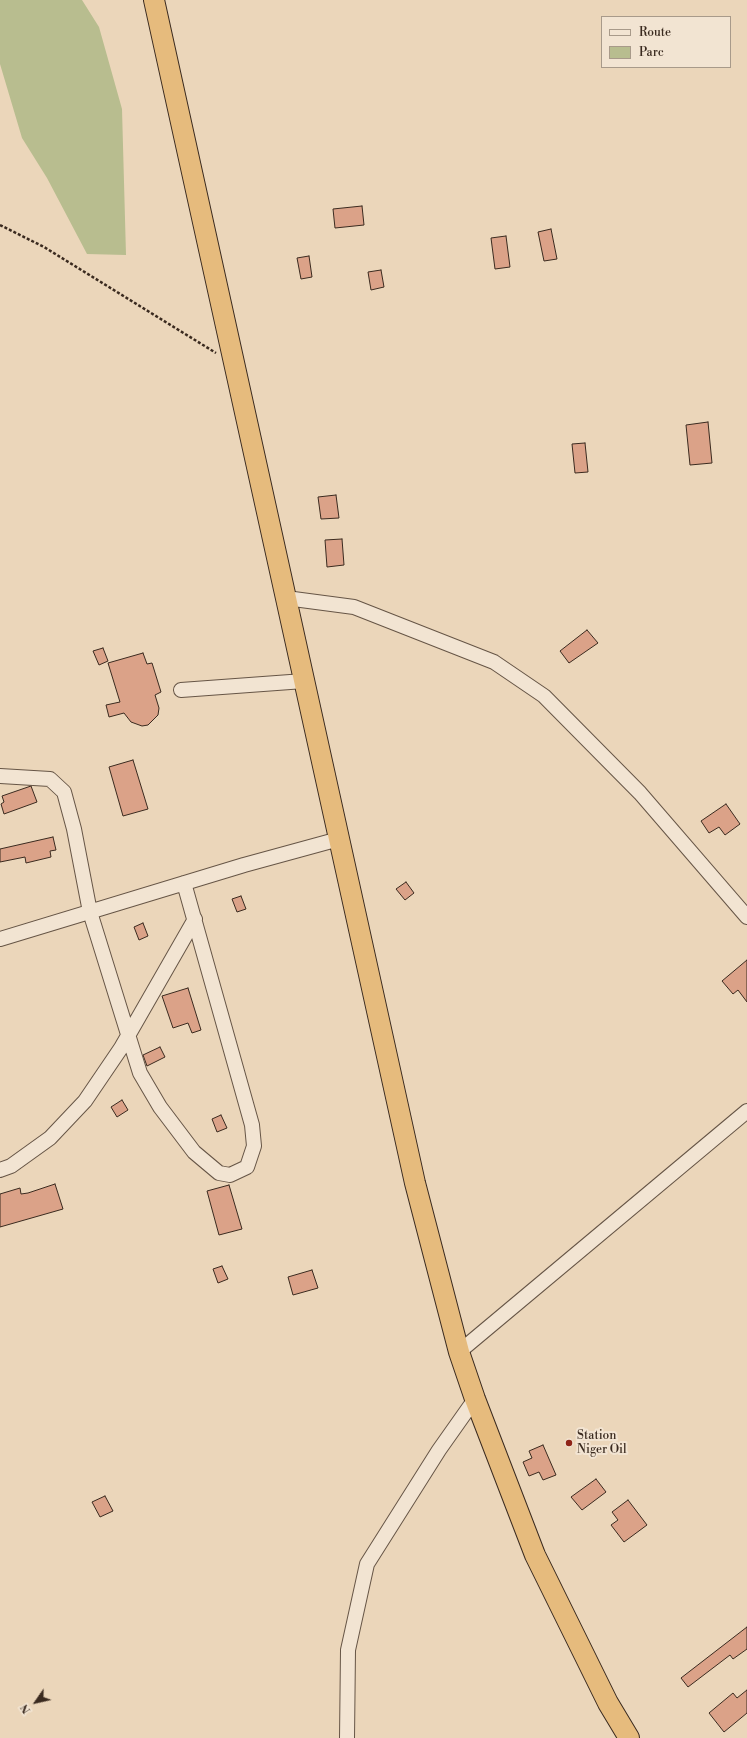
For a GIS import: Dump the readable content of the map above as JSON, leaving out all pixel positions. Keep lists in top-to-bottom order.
{
  "places": ["Station Niger Oil"],
  "legend": ["Route", "Parc"],
  "north": "bottom left"
}
